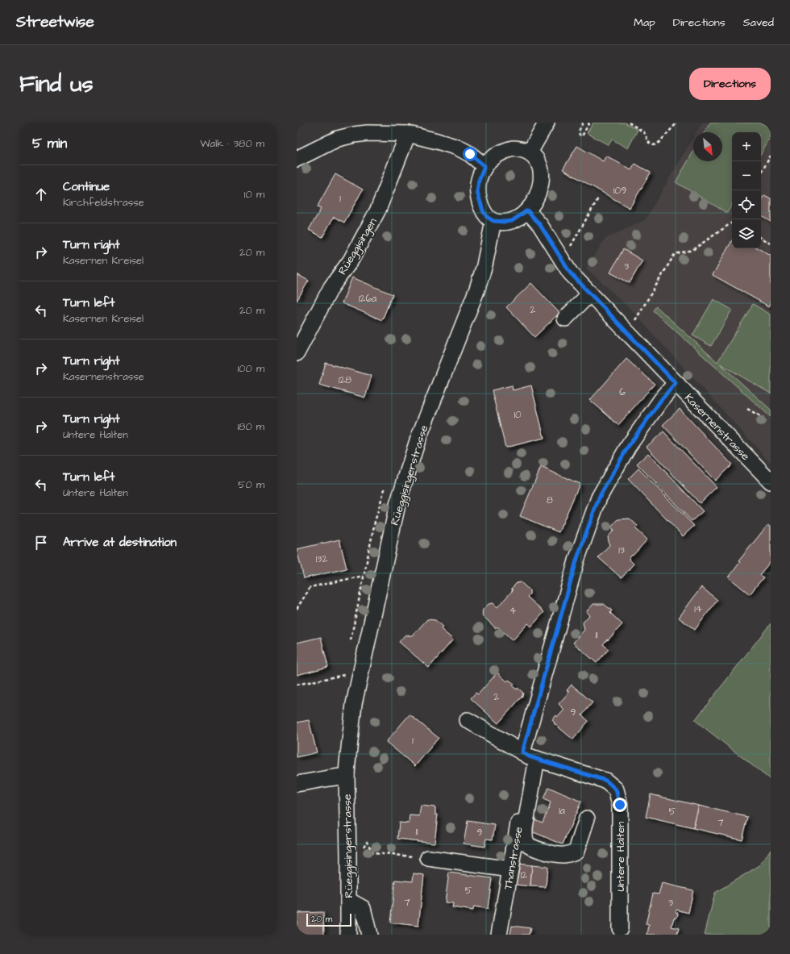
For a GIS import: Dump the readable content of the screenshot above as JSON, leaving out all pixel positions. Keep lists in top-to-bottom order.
{
  "streets": {
    "street": [
      "Rüeggisingen",
      "Kasernenstrasse",
      "Rüeggisingerstrasse",
      "Untere Halten",
      "Thanstrasse"
    ]
  },
  "crossings": [
    ["Kasernenstrasse", "Rüeggisingerstrasse"]
  ],
  "house_numbers": [
    "109",
    "1",
    "3",
    "126a",
    "2",
    "128",
    "6",
    "10",
    "8",
    "13",
    "132",
    "14",
    "4",
    "11",
    "2",
    "9",
    "1",
    "1a",
    "5",
    "7",
    "11",
    "9",
    "12",
    "5",
    "7",
    "3"
  ],
  "scale_bar": "20 m",
  "north": "bottom right",
  "page": {
    "header": "Streetwise",
    "nav": ["Map", "Directions", "Saved"],
    "buttons": "Directions",
    "title": "Find us",
    "heading": ["5 min", "Walk · 380 m"],
    "map_buttons": ["+", "−"],
    "list": [
      ["Continue", "Kirchfeldstrasse", "10 m"],
      ["Turn right", "Kasernen Kreisel", "20 m"],
      ["Turn left", "Kasernen Kreisel", "20 m"],
      ["Turn right", "Kasernenstrasse", "100 m"],
      ["Turn right", "Untere Halten", "180 m"],
      ["Turn left", "Untere Halten", "50 m"],
      "Arrive at destination"
    ],
    "scale": "20 m"
  }
}
